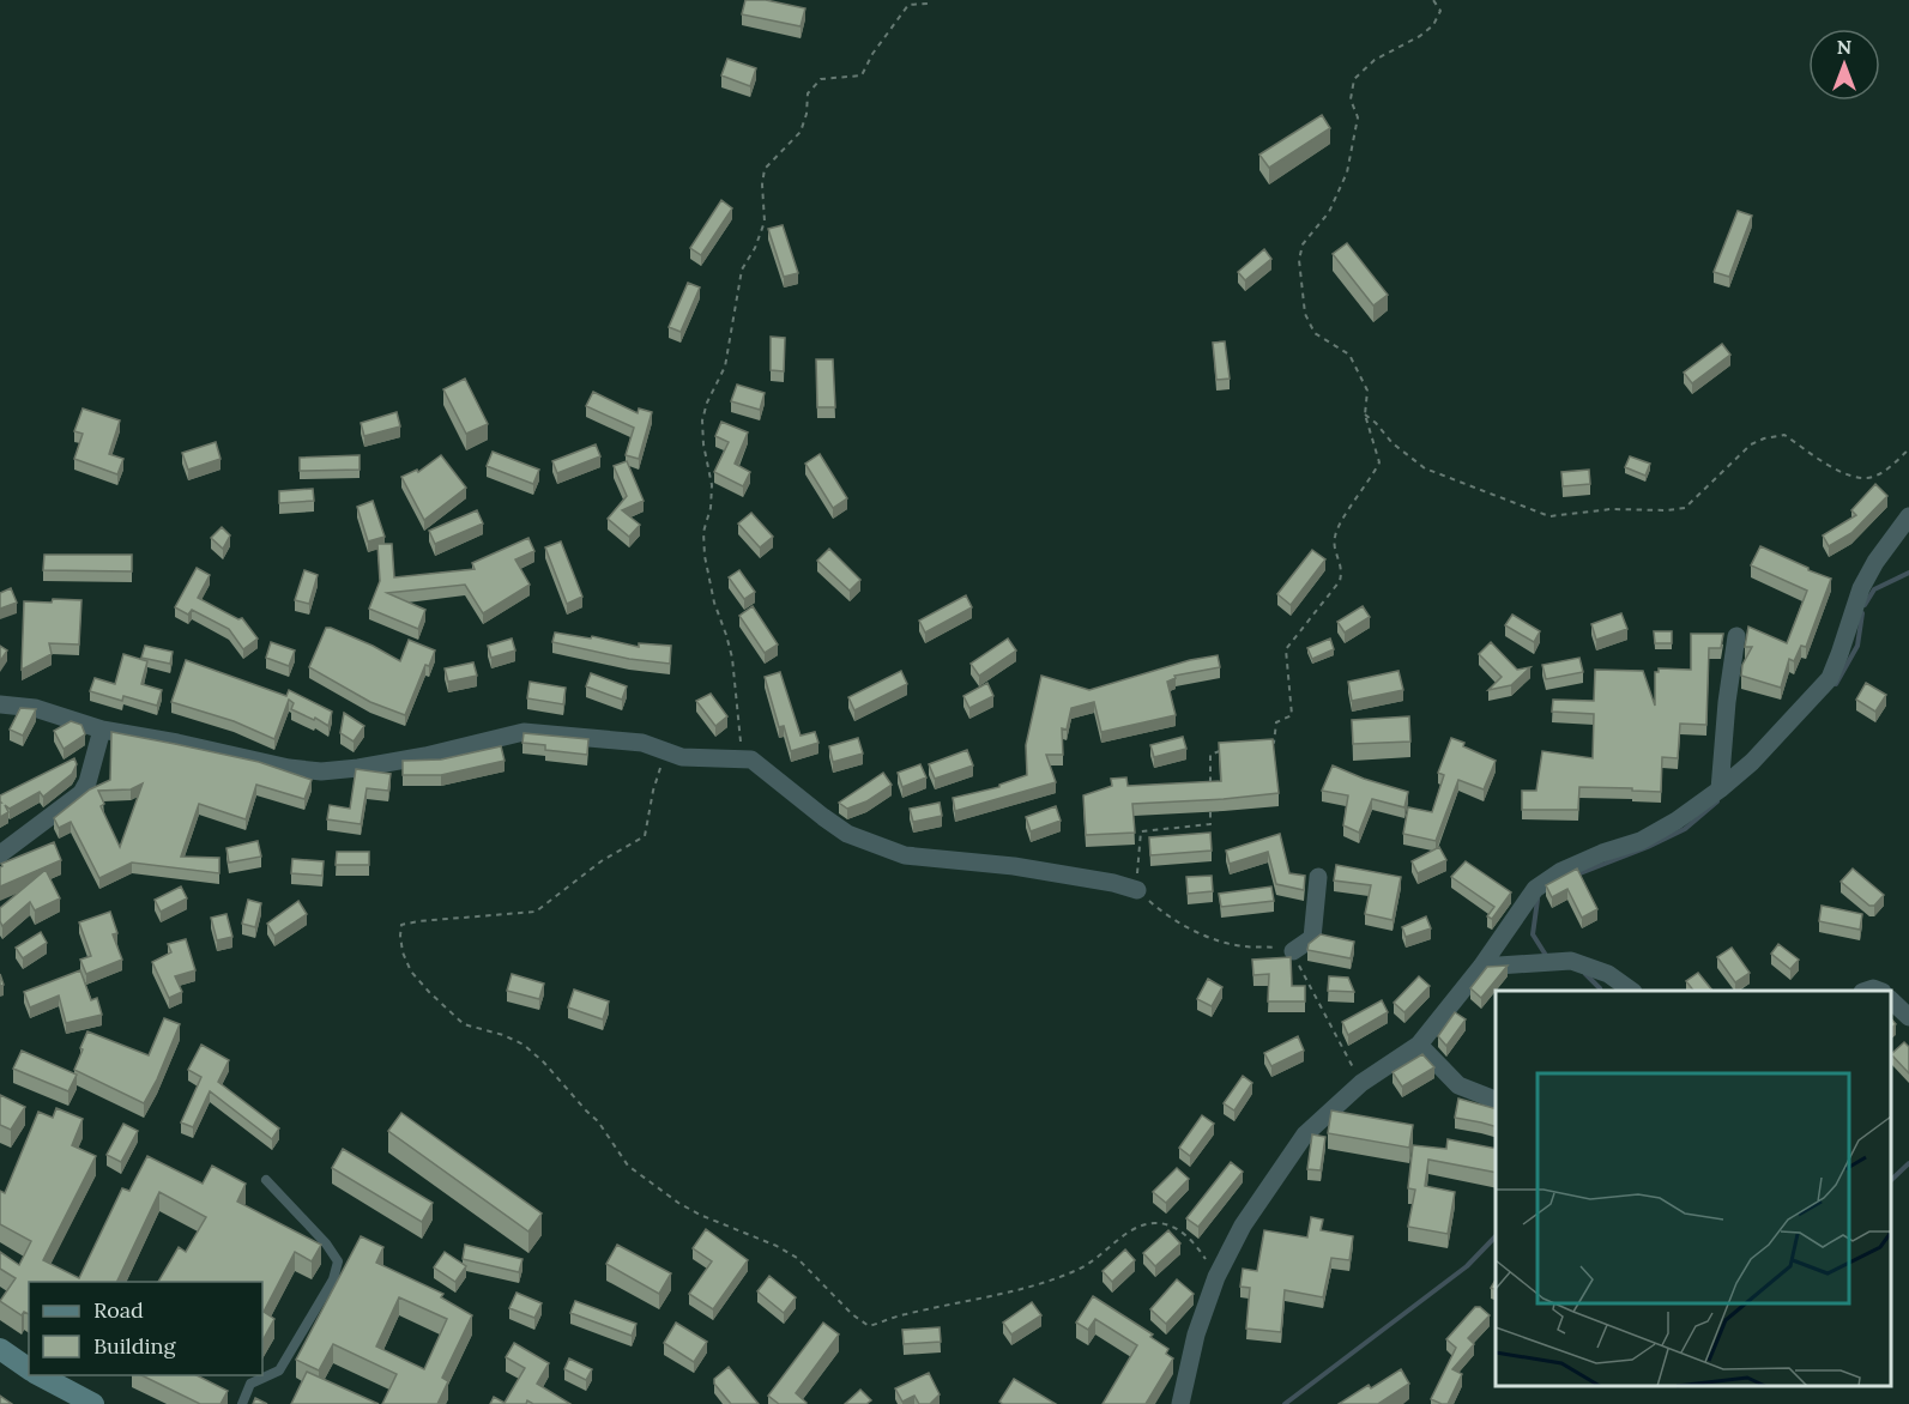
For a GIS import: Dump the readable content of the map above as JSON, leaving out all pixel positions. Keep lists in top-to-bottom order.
{
  "legend": ["Road", "Building"],
  "north": "top"
}
